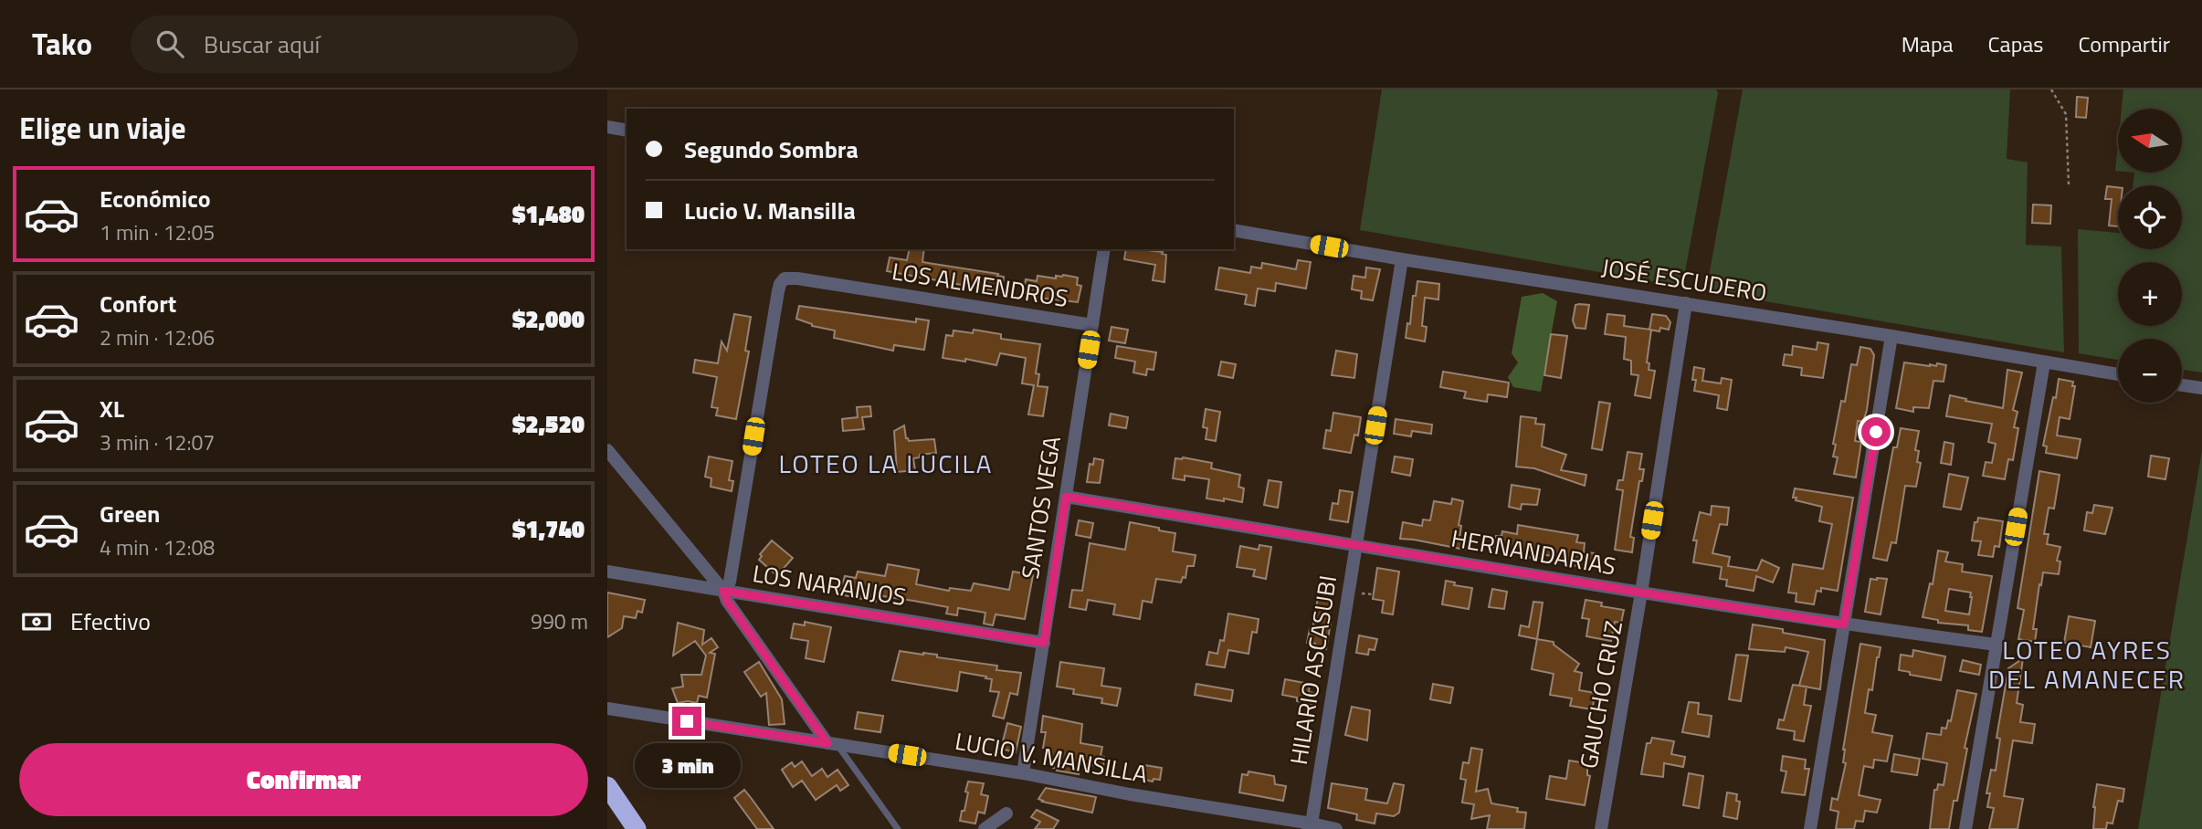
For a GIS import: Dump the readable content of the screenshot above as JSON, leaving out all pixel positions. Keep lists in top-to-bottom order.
{
  "streets": {
    "street": [
      "JOSÉ ESCUDERO",
      "LOS ALMENDROS",
      "SANTOS VEGA",
      "HERNANDARIAS",
      "LOS NARANJOS",
      "HILARIO ASCASUBI",
      "GAUCHO CRUZ",
      "LUCIO V. MANSILLA"
    ]
  },
  "crossings": [
    ["JOSÉ ESCUDERO", "HILARIO ASCASUBI"],
    ["JOSÉ ESCUDERO", "GAUCHO CRUZ"],
    ["LOS ALMENDROS", "SANTOS VEGA"],
    ["LOS ALMENDROS", "LOS NARANJOS"],
    ["SANTOS VEGA", "HERNANDARIAS"],
    ["SANTOS VEGA", "LOS NARANJOS"],
    ["SANTOS VEGA", "LUCIO V. MANSILLA"],
    ["HERNANDARIAS", "HILARIO ASCASUBI"],
    ["HERNANDARIAS", "GAUCHO CRUZ"],
    ["HILARIO ASCASUBI", "LUCIO V. MANSILLA"]
  ],
  "districts": ["LOTEO LA LUCILA", "LOTEO AYRES DEL AMANECER"],
  "north": "left",
  "page": {
    "header": "Tako",
    "search": "Buscar aquí",
    "nav": ["Mapa", "Capas", "Compartir"],
    "heading": "Elige un viaje",
    "map_buttons": ["+", "−"],
    "banner": ["Segundo Sombra", "Lucio V. Mansilla"],
    "list": [
      {
        "name": "Económico",
        "note": "1 min · 12:05",
        "value": "$1,480"
      },
      {
        "name": "Confort",
        "note": "2 min · 12:06",
        "value": "$2,000"
      },
      {
        "name": "XL",
        "note": "3 min · 12:07",
        "value": "$2,520"
      },
      {
        "name": "Green",
        "note": "4 min · 12:08",
        "value": "$1,740"
      }
    ],
    "pay": ["Efectivo", "990 m"],
    "buttons": "Confirmar",
    "bubble": "3 min"
  }
}
